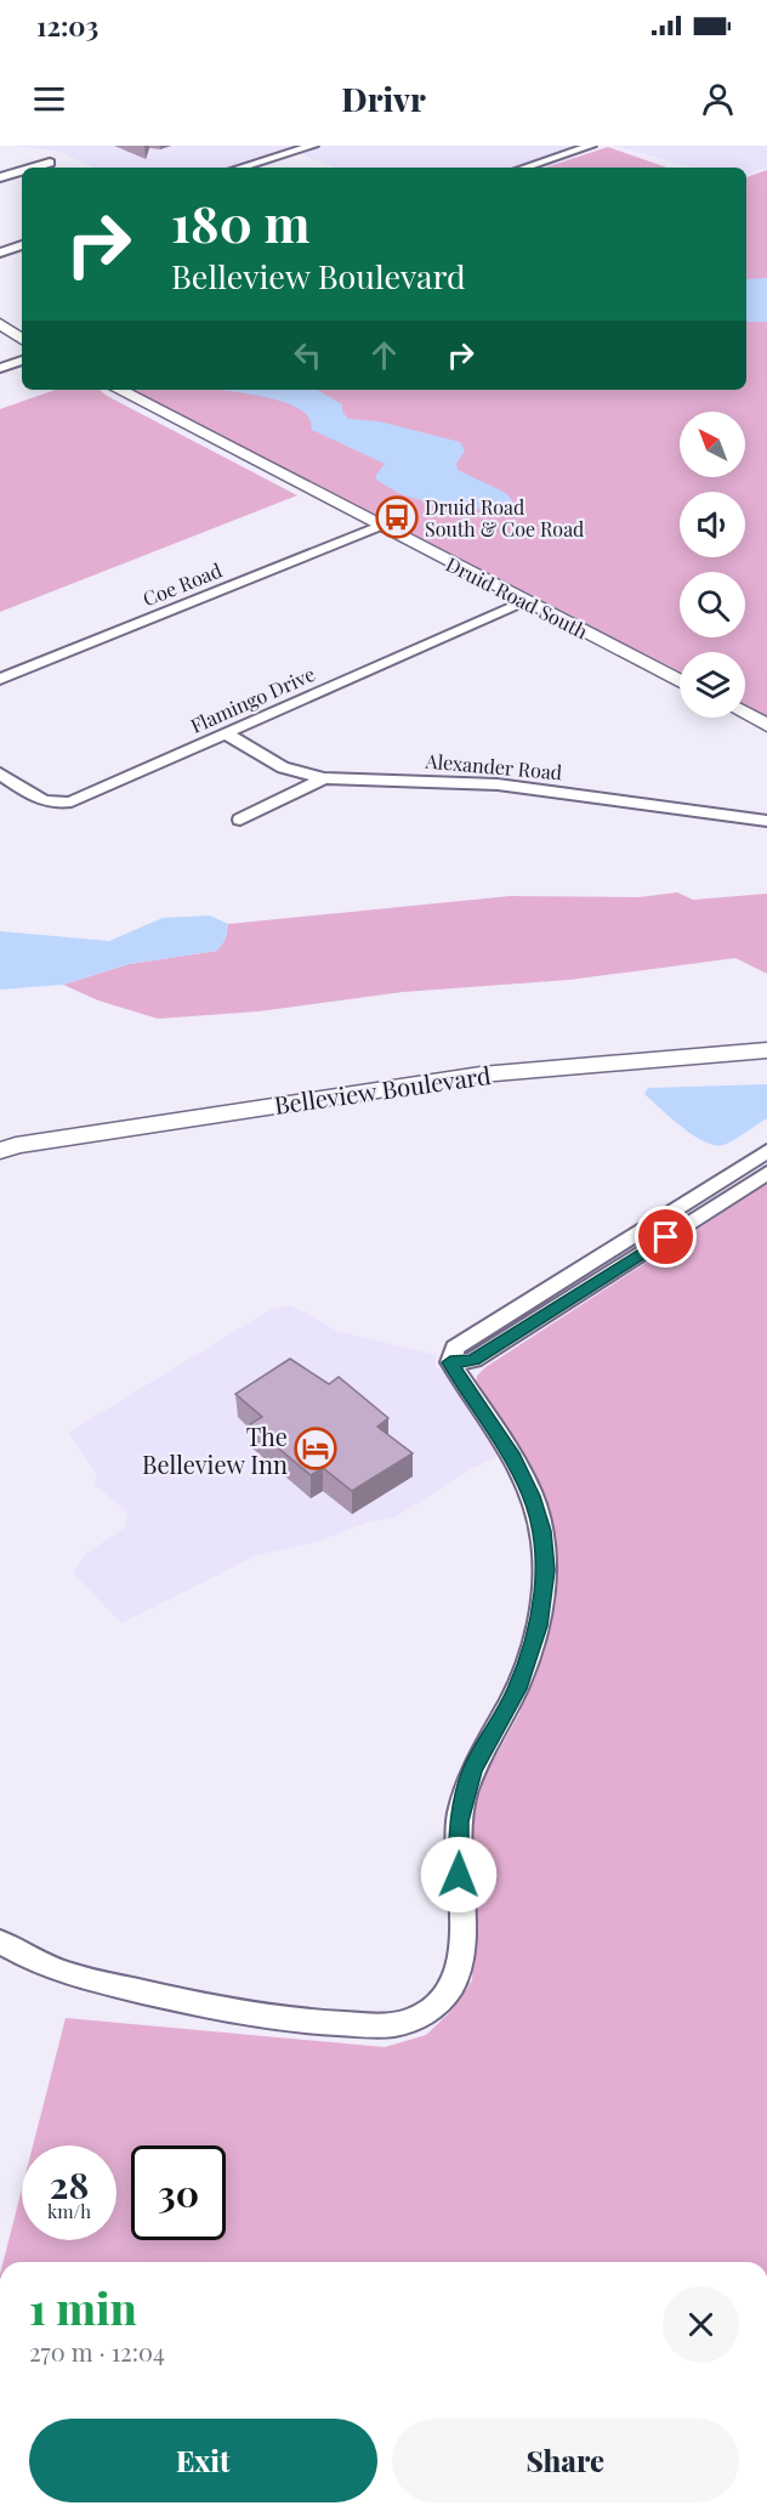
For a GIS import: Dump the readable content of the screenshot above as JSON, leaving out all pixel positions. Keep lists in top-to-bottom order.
{
  "streets": {
    "street": [
      "Coe Road",
      "Druid Road South",
      "Flamingo Drive",
      "Alexander Road",
      "Belleview Boulevard"
    ]
  },
  "crossings": [
    ["Coe Road", "Druid Road South"],
    ["Druid Road South", "Flamingo Drive"],
    ["Flamingo Drive", "Alexander Road"]
  ],
  "places": {
    "bus stop": ["Druid Road South & Coe Road"],
    "hotel": ["The Belleview Inn"]
  },
  "north": "top left",
  "page": {
    "status": "12:03",
    "header": "Drivr",
    "turn": ["180 m", "Belleview Boulevard"],
    "speed": "28 km/h",
    "limit": "30",
    "heading": ["1 min", "270 m · 12:04"],
    "buttons": ["Exit", "Share"]
  }
}
